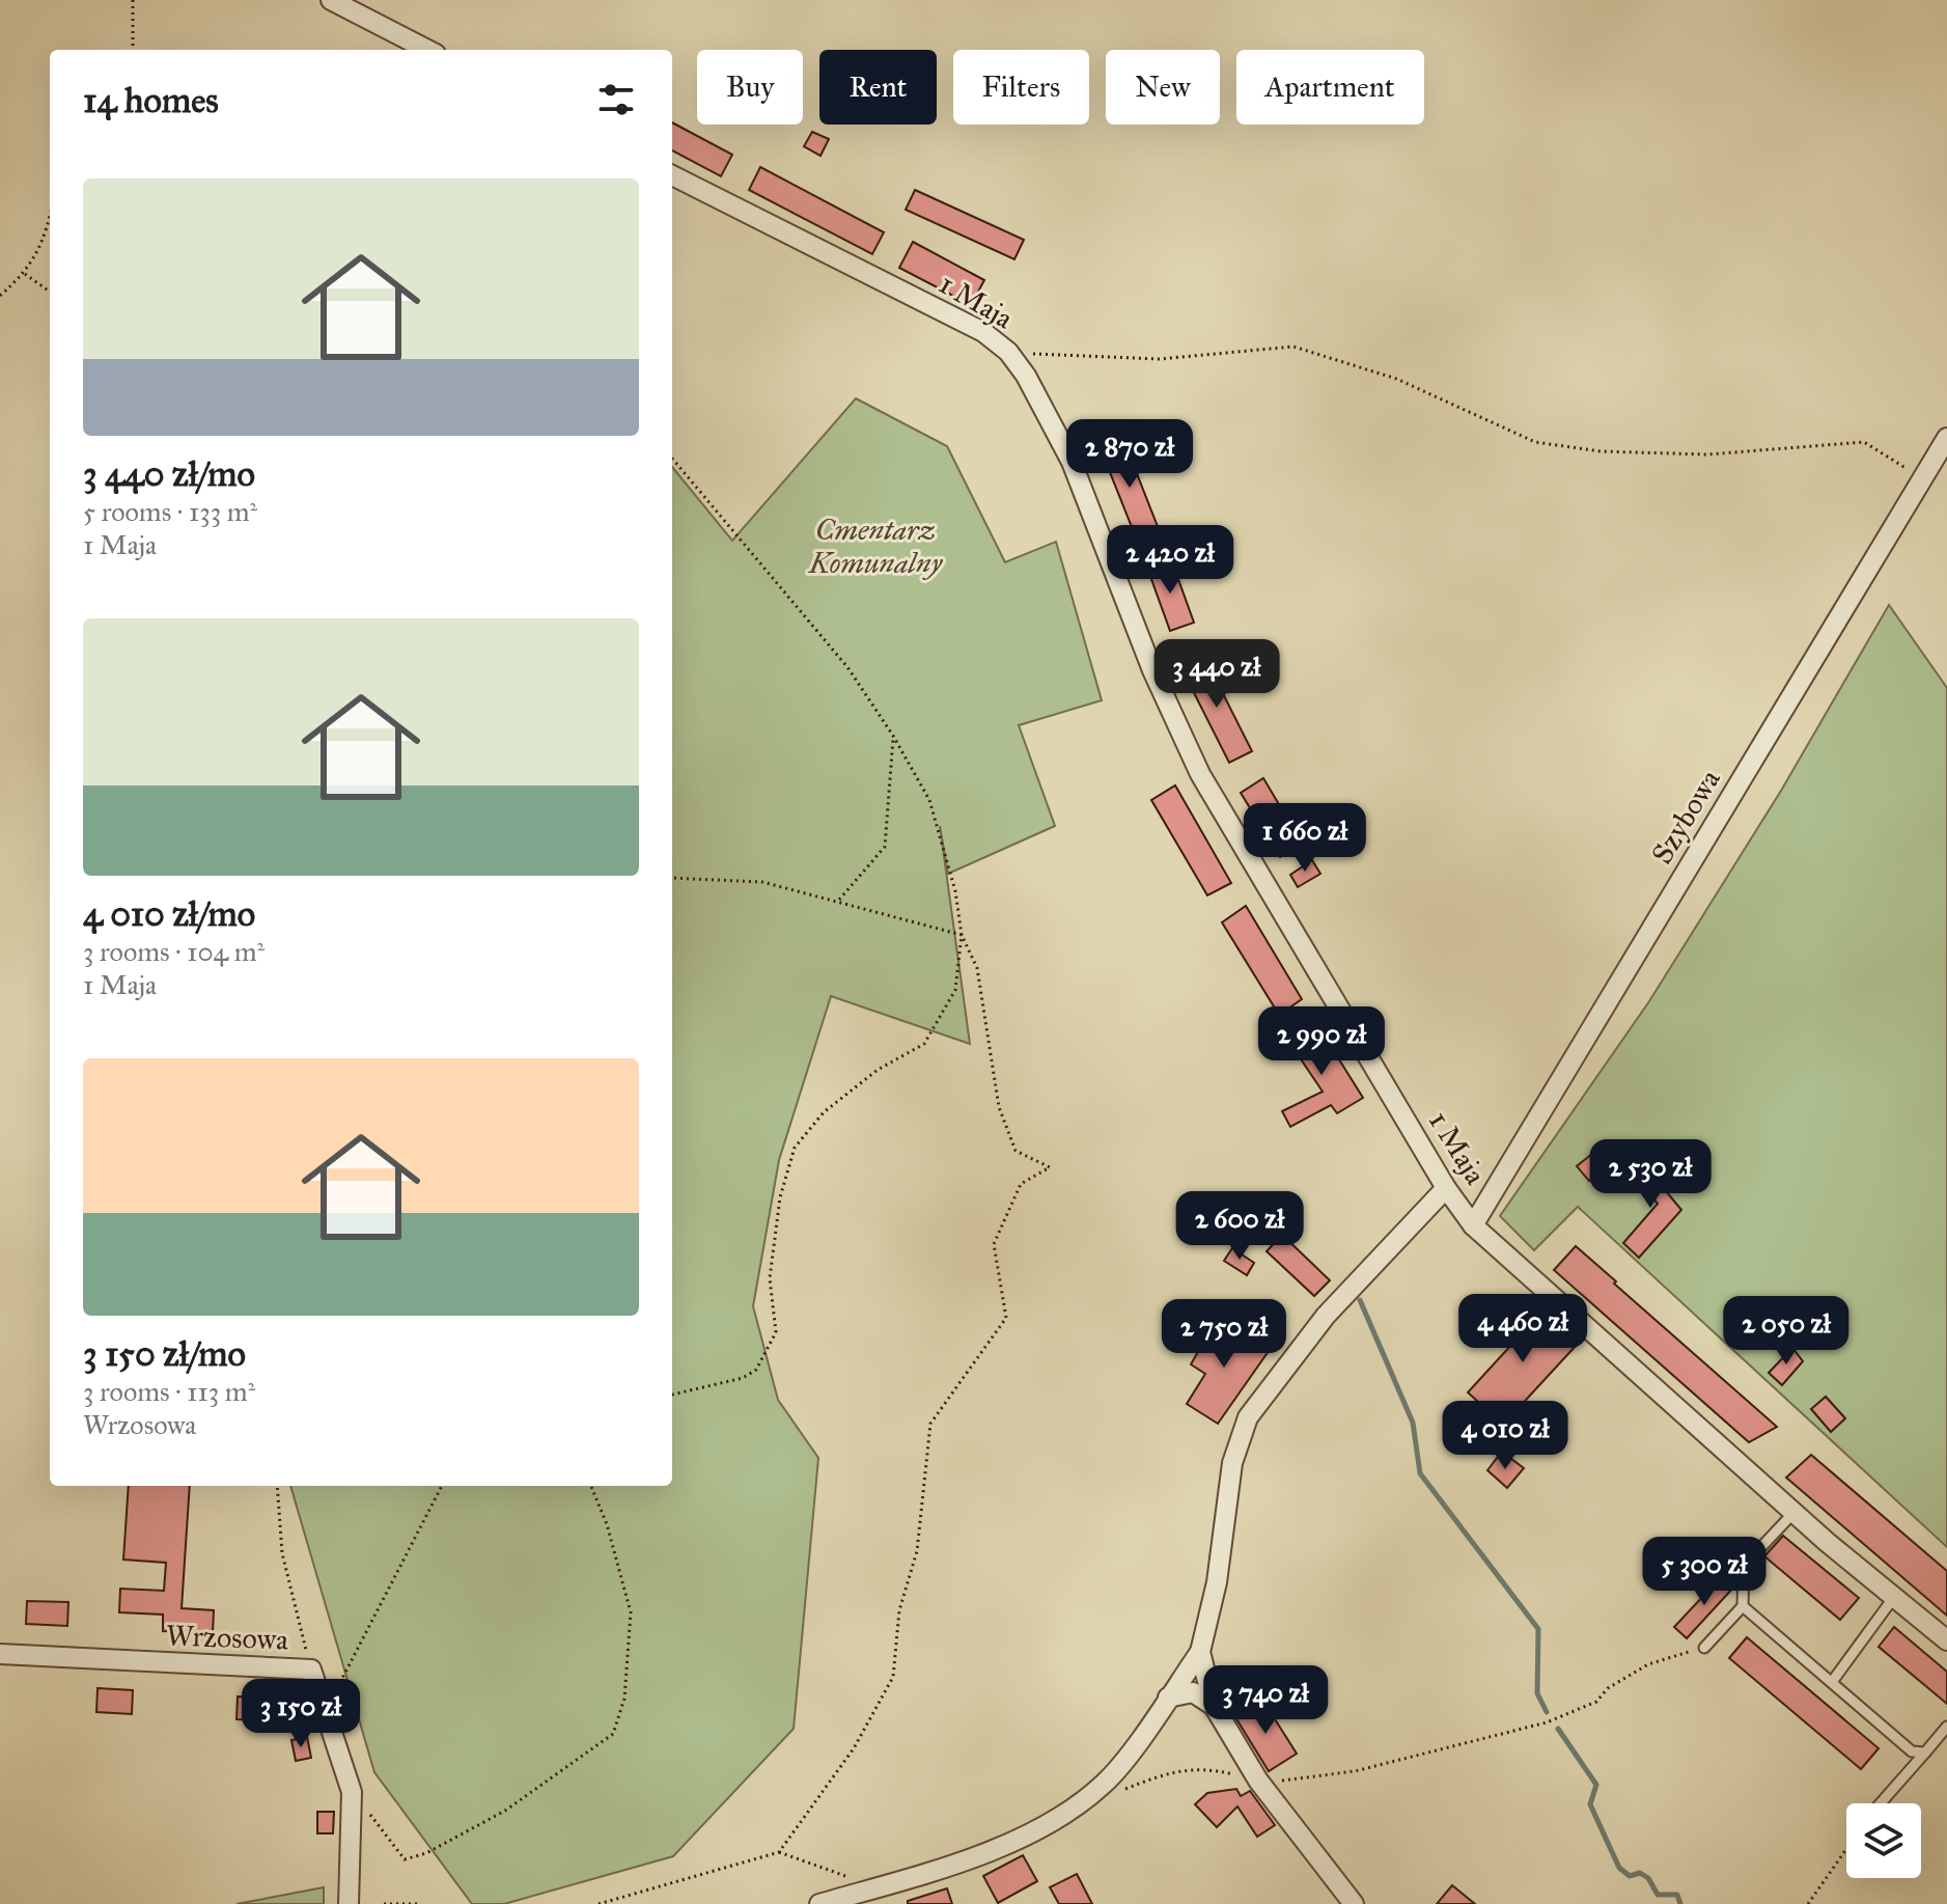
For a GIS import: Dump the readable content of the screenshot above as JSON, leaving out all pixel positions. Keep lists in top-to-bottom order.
{
  "streets": {
    "street": ["1 Maja", "Szybowa", "Wrzosowa"]
  },
  "crossings": [
    ["1 Maja", "Szybowa"]
  ],
  "parks": ["Cmentarz Komunalny"],
  "page": {
    "chip": [
      "Buy",
      "Rent",
      "Filters",
      "New",
      "Apartment"
    ],
    "heading": "14 homes",
    "list": [
      {
        "name": "3 440 zł/mo",
        "note": "5 rooms · 133 m² · 1 Maja"
      },
      {
        "name": "4 010 zł/mo",
        "note": "3 rooms · 104 m² · 1 Maja"
      },
      {
        "name": "3 150 zł/mo",
        "note": "3 rooms · 113 m² · Wrzosowa"
      }
    ],
    "price": [
      "2 870 zł",
      "2 420 zł",
      "3 440 zł",
      "1 660 zł",
      "2 990 zł",
      "2 530 zł",
      "2 600 zł",
      "4 460 zł",
      "2 050 zł",
      "2 750 zł",
      "4 010 zł",
      "5 300 zł",
      "3 740 zł",
      "3 150 zł"
    ]
  }
}
